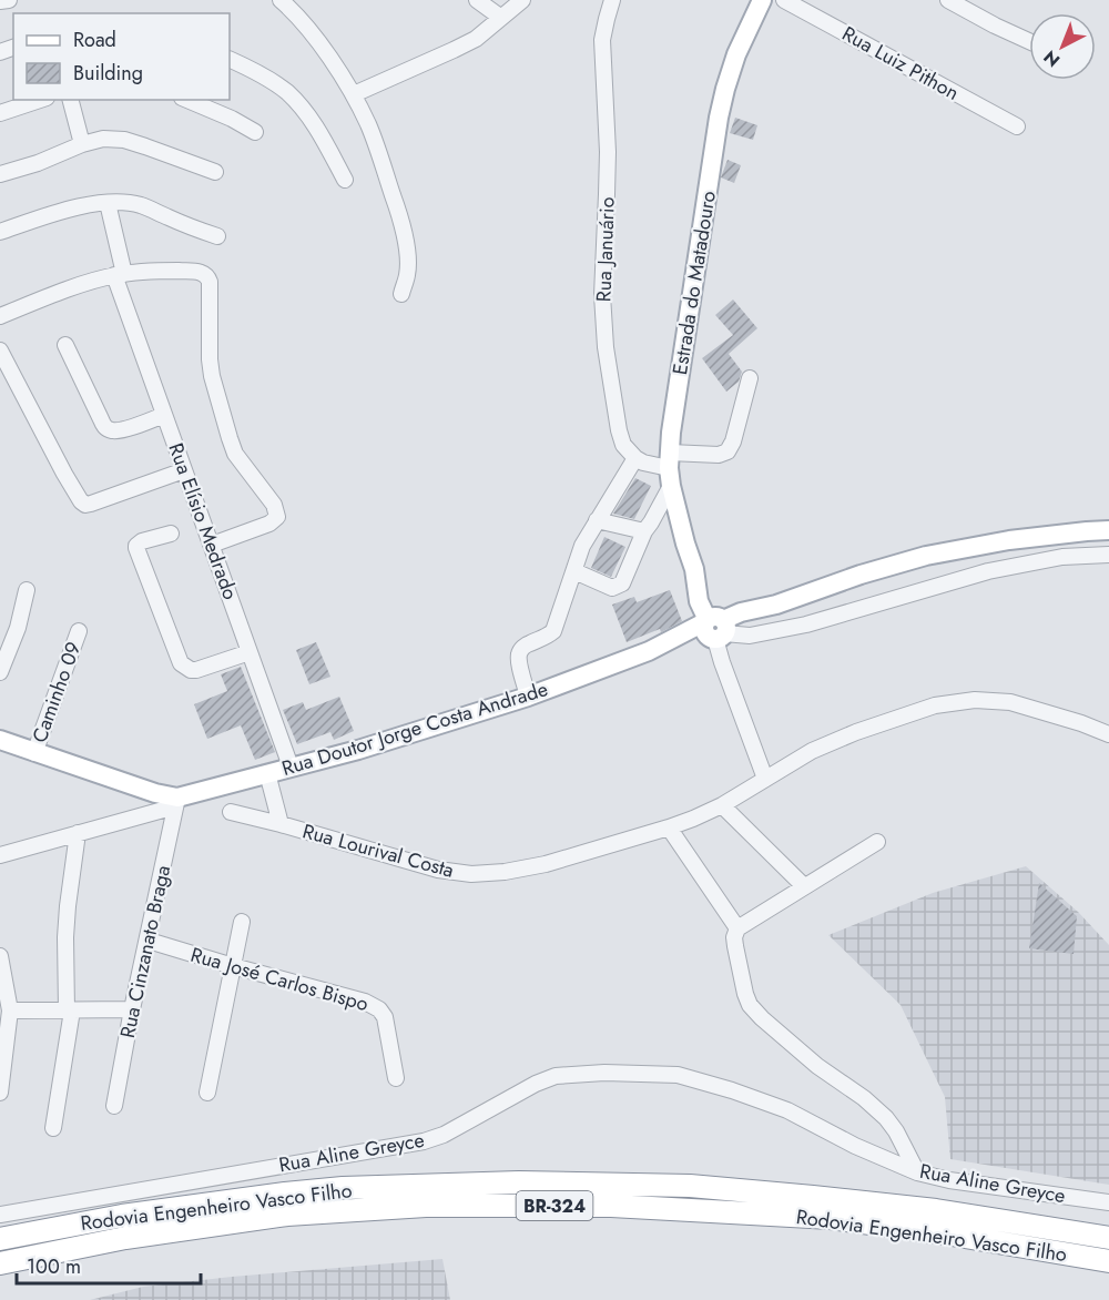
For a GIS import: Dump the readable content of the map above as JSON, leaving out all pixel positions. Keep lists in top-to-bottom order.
{
  "streets": {
    "highway": ["BR-324", "Rodovia Engenheiro Vasco Filho"],
    "main road": ["Estrada do Matadouro", "Rua Doutor Jorge Costa Andrade"],
    "street": [
      "Rua Luiz Pithon",
      "Rua Januário",
      "Rua Elísio Medrado",
      "Caminho 09",
      "Rua Lourival Costa",
      "Rua Cinzanato Braga",
      "Rua José Carlos Bispo",
      "Rua Aline Greyce"
    ]
  },
  "crossings": [
    ["Estrada do Matadouro", "Rua Doutor Jorge Costa Andrade"],
    ["Rua Elísio Medrado", "Rua Doutor Jorge Costa Andrade"],
    ["Rua Doutor Jorge Costa Andrade", "Rua Lourival Costa"],
    ["Rua Doutor Jorge Costa Andrade", "Rua Cinzanato Braga"],
    ["Rua Cinzanato Braga", "Rua José Carlos Bispo"]
  ],
  "legend": ["Road", "Building"],
  "scale_bar": "100 m",
  "north": "bottom left"
}
